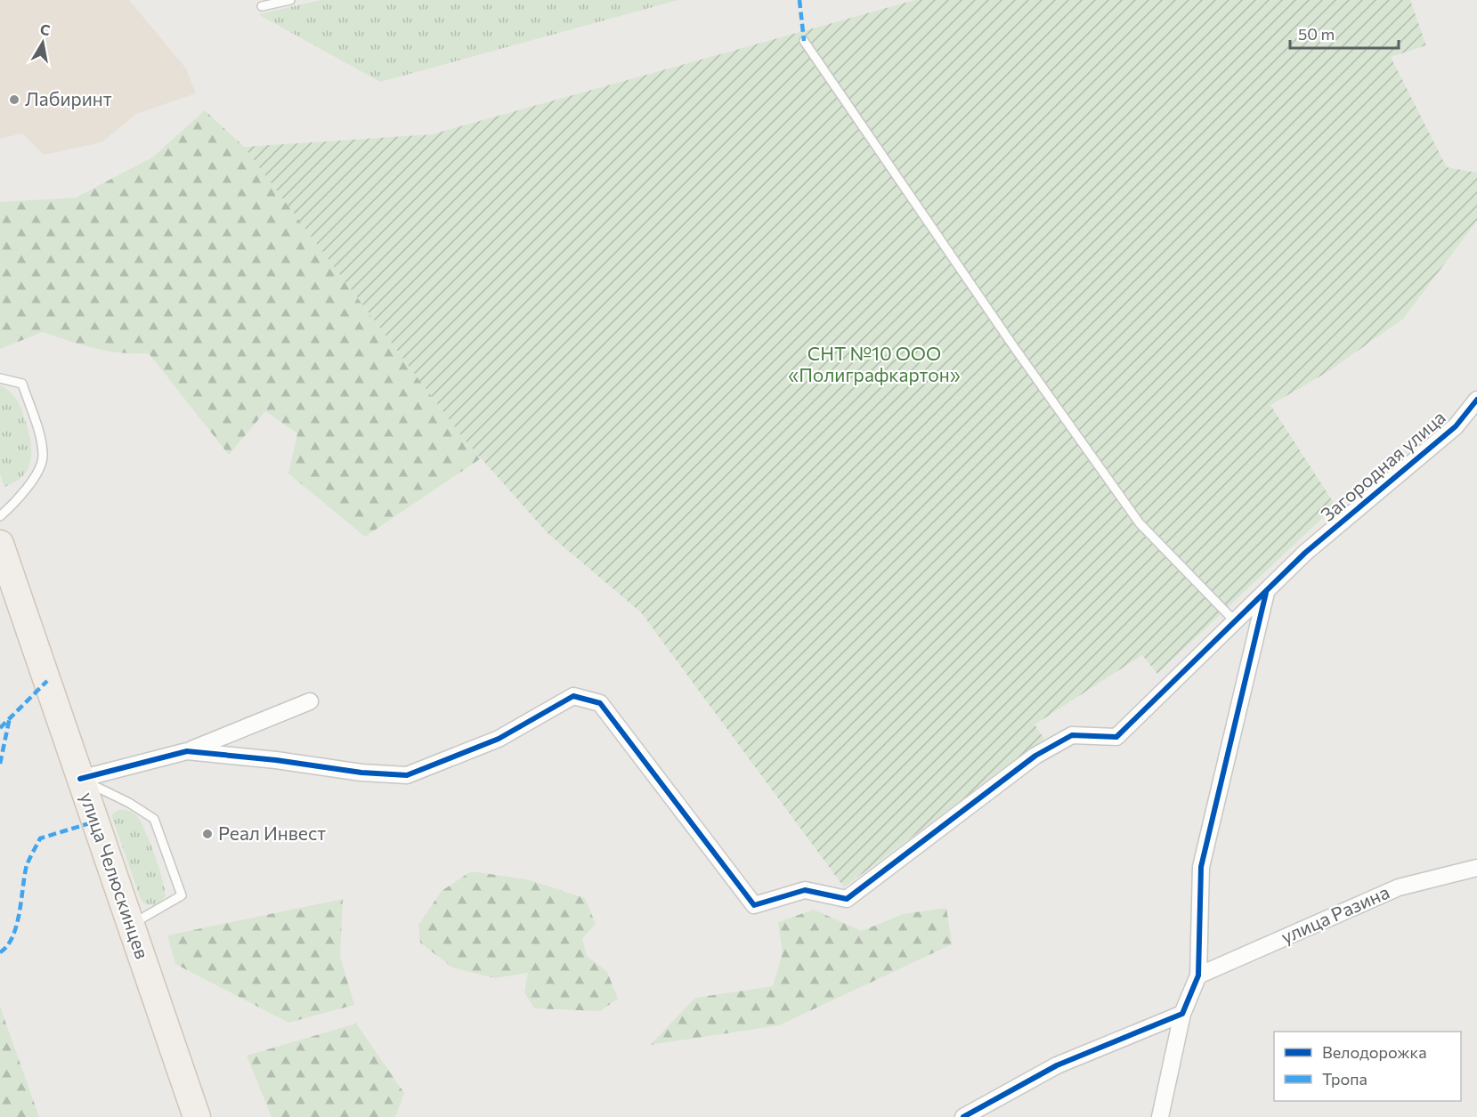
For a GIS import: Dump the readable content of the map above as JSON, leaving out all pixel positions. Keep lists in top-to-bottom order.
{
  "streets": {
    "main road": ["улица Челюскинцев"],
    "street": ["Загородная улица", "улица Разина"]
  },
  "parks": ["СНТ №10 ООО «Полиграфкартон»"],
  "places": ["Лабиринт", "Реал Инвест"],
  "legend": ["Велодорожка", "Тропа"],
  "scale_bar": "50 m",
  "north": "top"
}
